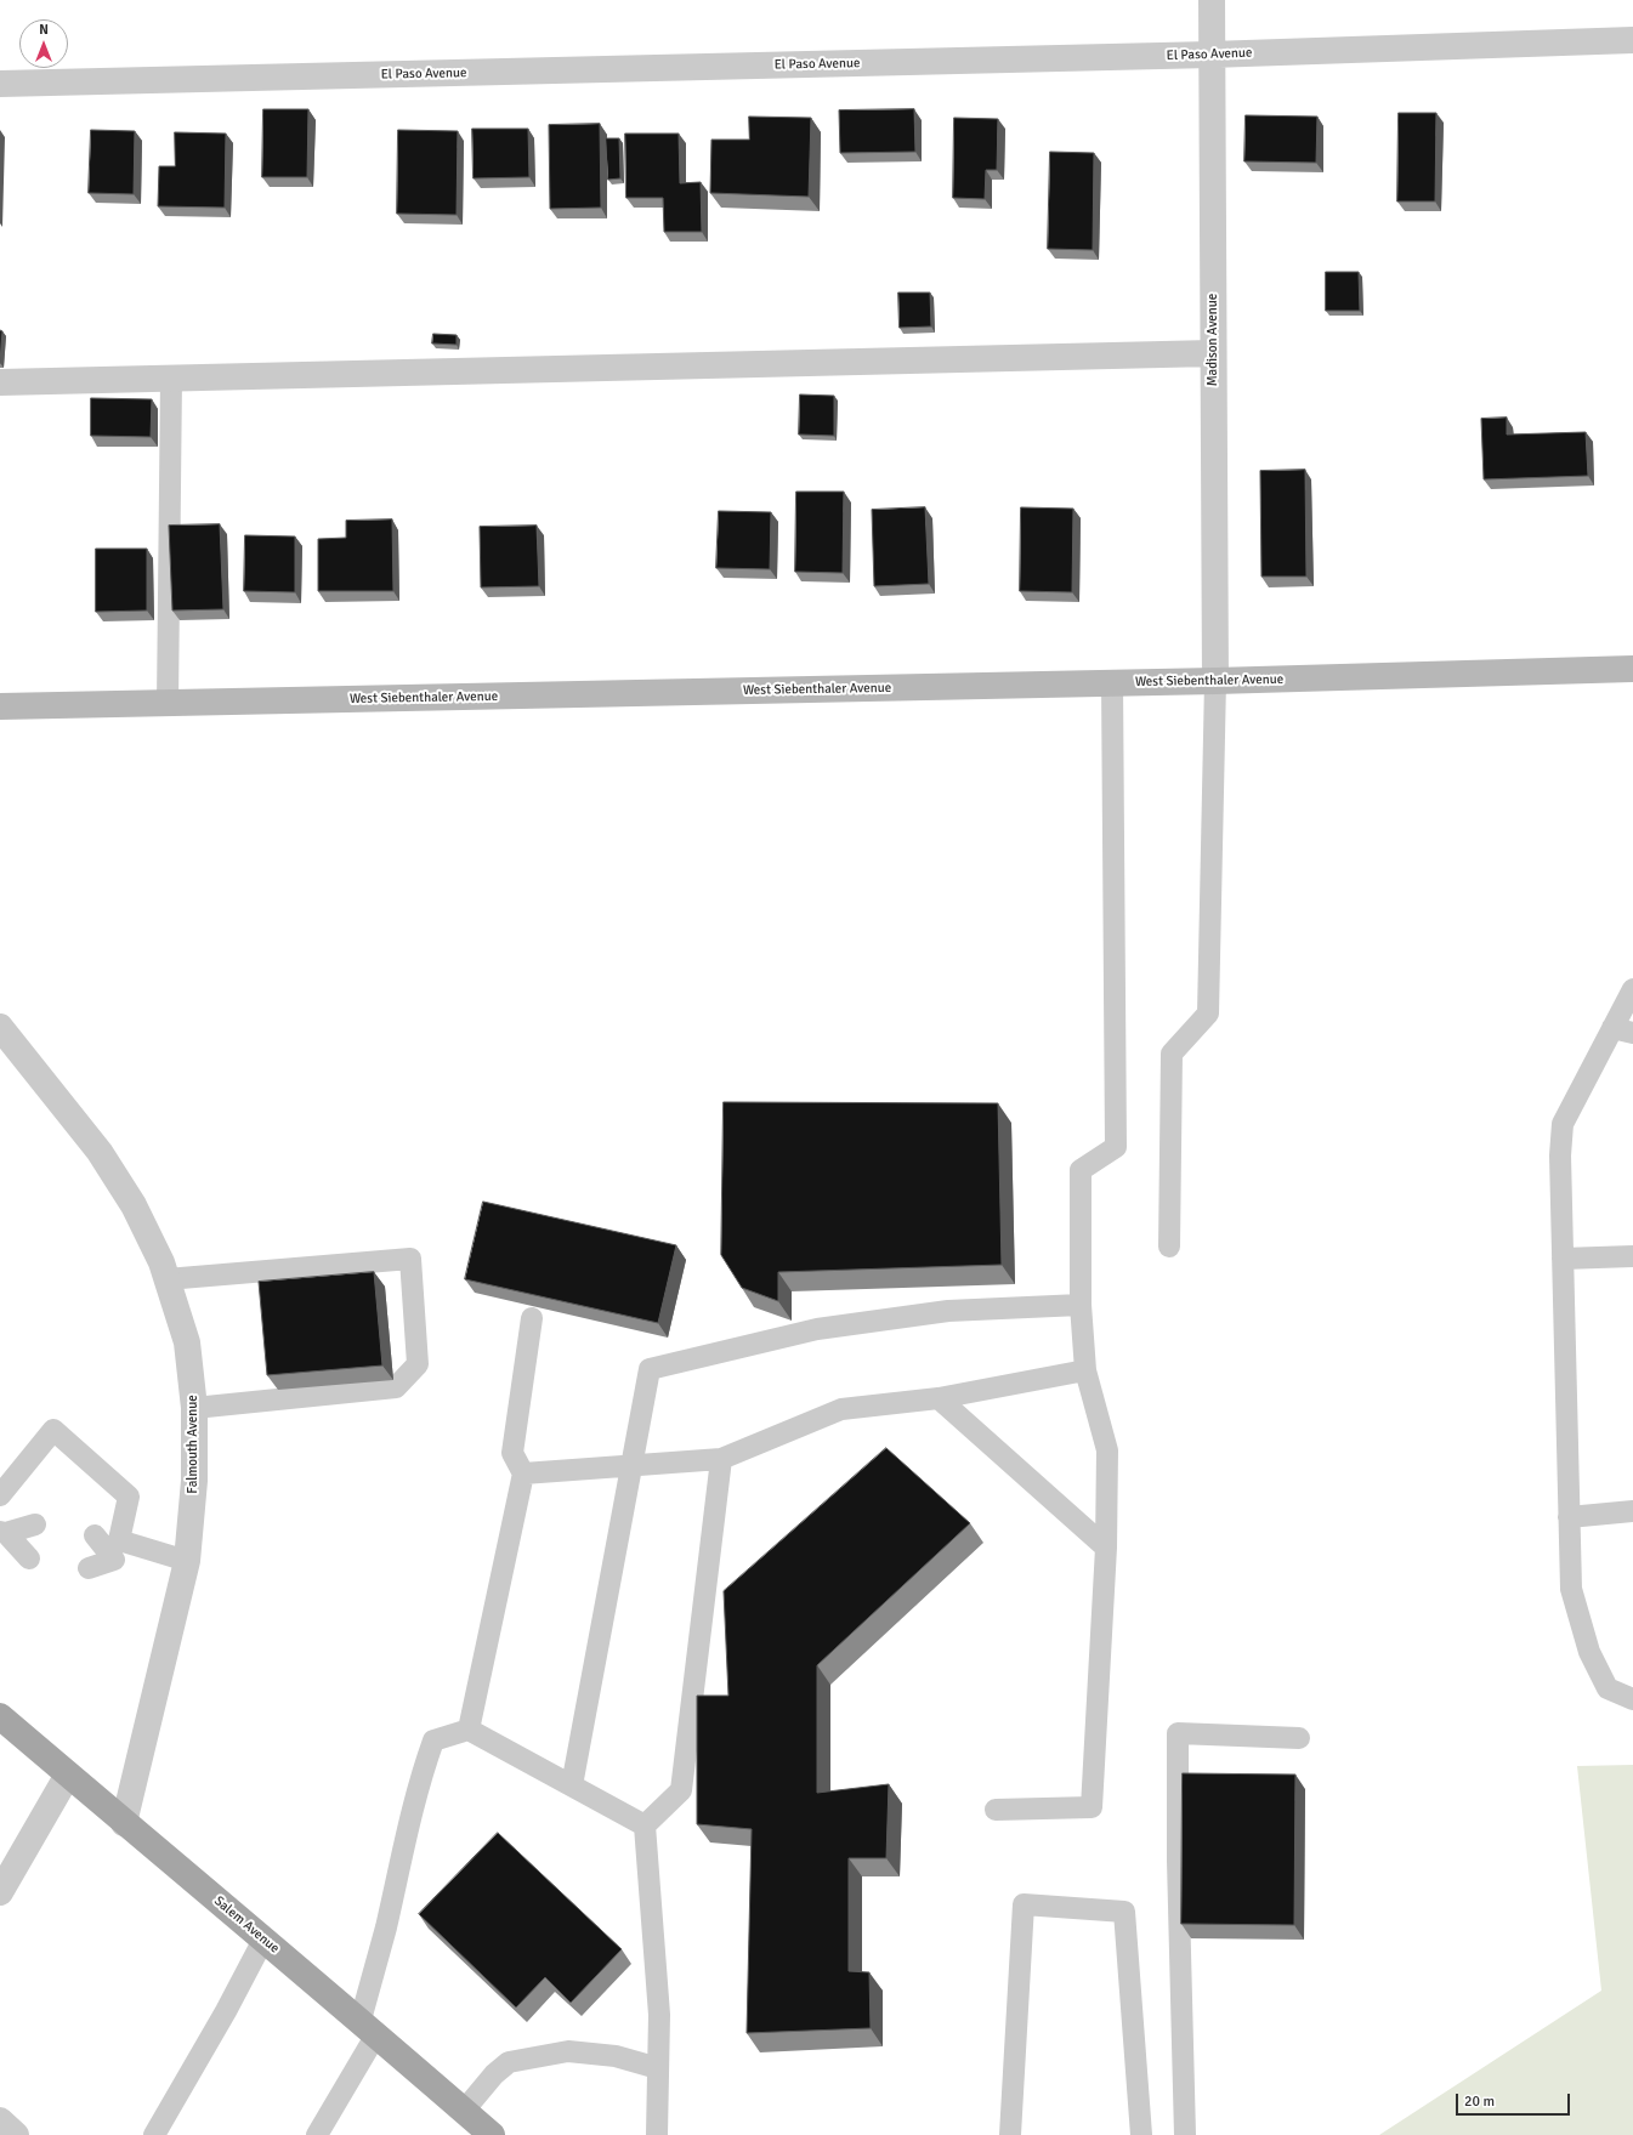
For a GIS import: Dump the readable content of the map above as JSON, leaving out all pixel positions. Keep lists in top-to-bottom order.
{
  "streets": {
    "main road": ["West Siebenthaler Avenue", "Salem Avenue"],
    "street": ["El Paso Avenue", "Madison Avenue", "Falmouth Avenue"]
  },
  "crossings": [
    ["El Paso Avenue", "Madison Avenue"],
    ["Madison Avenue", "West Siebenthaler Avenue"],
    ["Falmouth Avenue", "Salem Avenue"]
  ],
  "scale_bar": "20 m",
  "north": "top"
}
